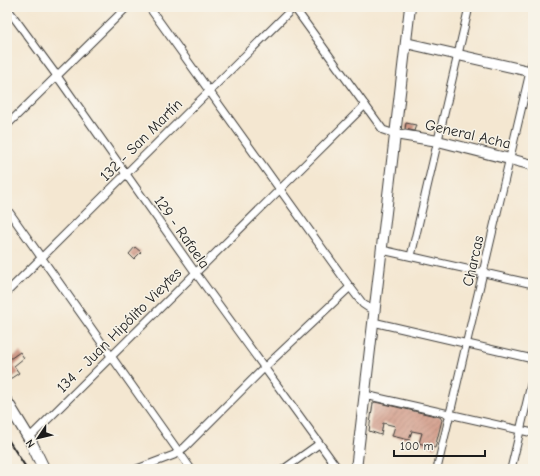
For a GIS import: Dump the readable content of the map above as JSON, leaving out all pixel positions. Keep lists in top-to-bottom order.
{
  "streets": {
    "main road": ["General Acha"],
    "street": [
      "132 - San Martín",
      "129 - Rafaela",
      "Charcas",
      "134 - Juan Hipólito Vieytes"
    ]
  },
  "crossings": [
    ["General Acha", "Charcas"],
    ["132 - San Martín", "129 - Rafaela"],
    ["129 - Rafaela", "134 - Juan Hipólito Vieytes"]
  ],
  "scale_bar": "100 m",
  "north": "bottom left"
}
